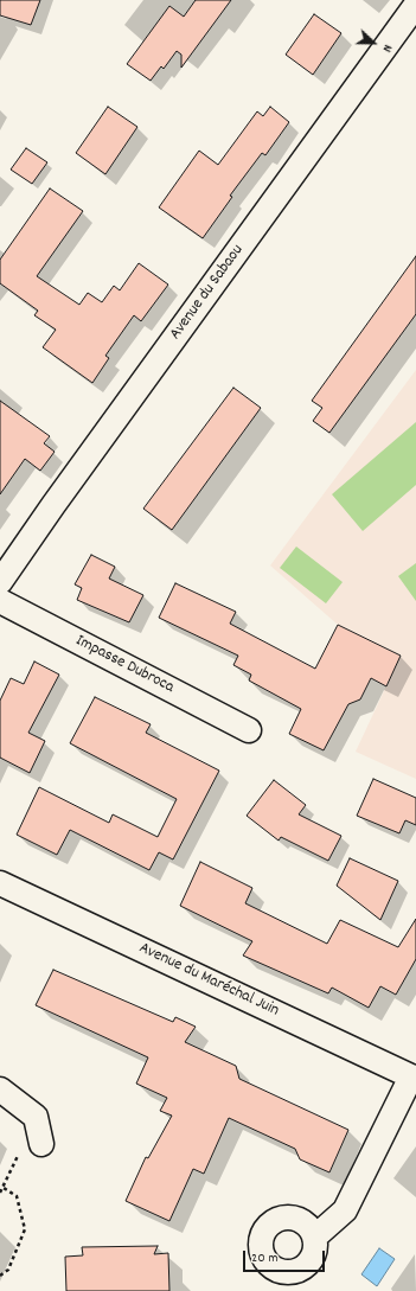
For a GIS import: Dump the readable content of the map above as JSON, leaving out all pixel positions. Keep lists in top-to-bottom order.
{
  "streets": {
    "street": ["Avenue du Sabaou", "Impasse Dubroca", "Avenue du Maréchal Juin"]
  },
  "scale_bar": "20 m",
  "north": "right"
}
